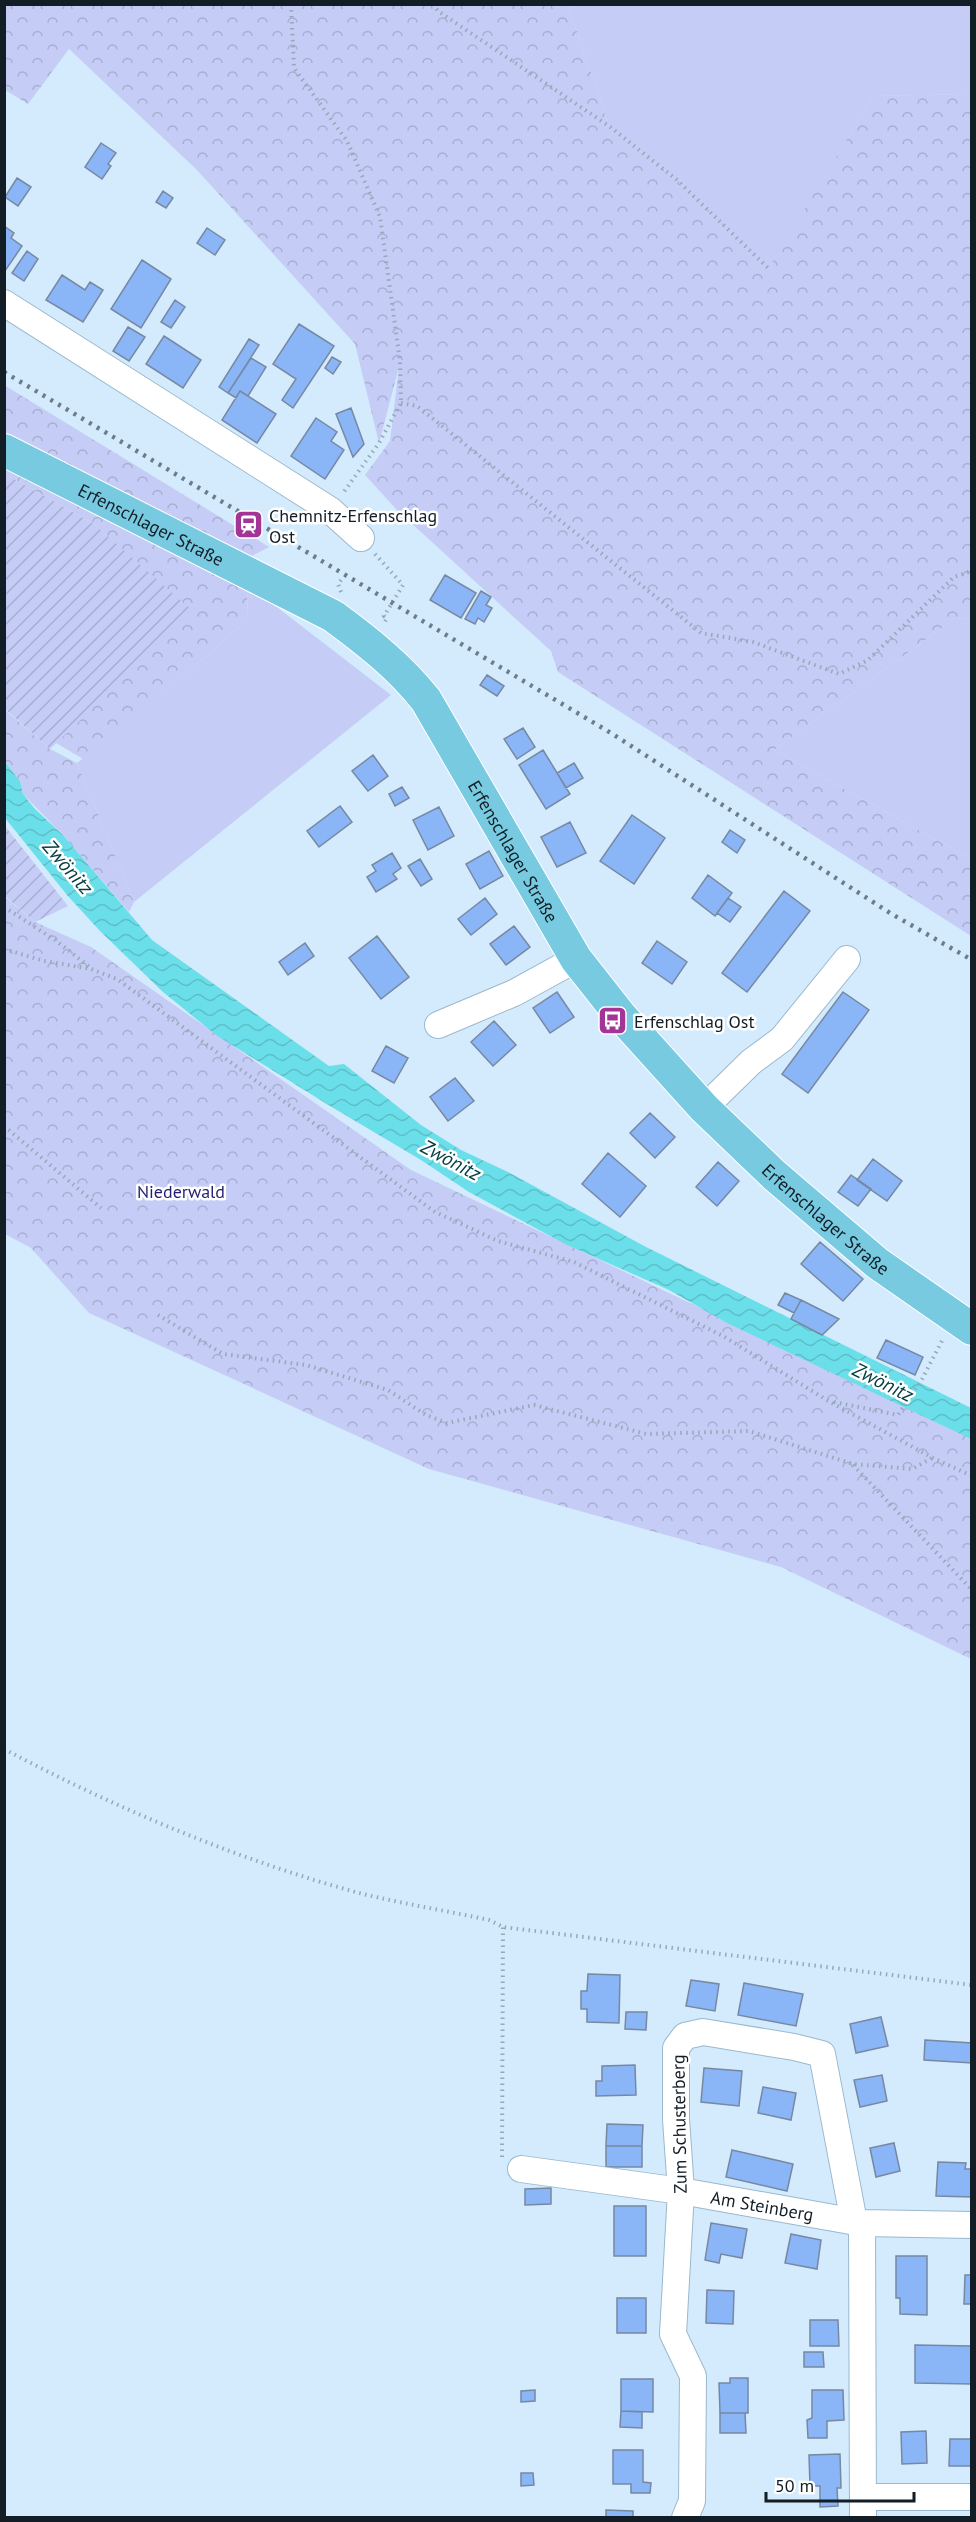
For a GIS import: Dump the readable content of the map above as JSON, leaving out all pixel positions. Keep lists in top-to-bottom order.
{
  "streets": {
    "main road": ["Erfenschlager Straße"],
    "street": ["Zum Schusterberg", "Am Steinberg"]
  },
  "crossings": [
    ["Zum Schusterberg", "Am Steinberg"]
  ],
  "water": ["Zwönitz"],
  "parks": ["Niederwald"],
  "places": {
    "station": ["Chemnitz-Erfenschlag Ost"],
    "bus stop": ["Erfenschlag Ost"]
  },
  "scale_bar": "50 m"
}
